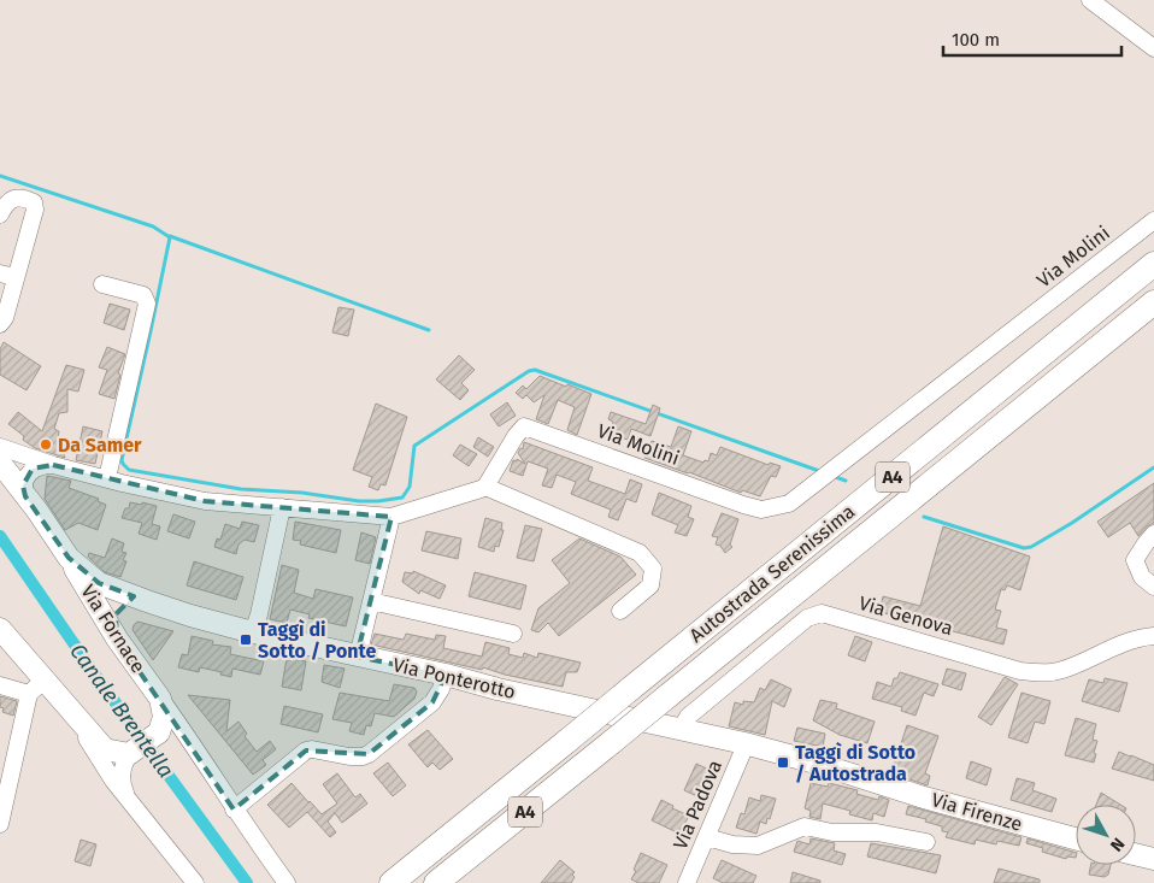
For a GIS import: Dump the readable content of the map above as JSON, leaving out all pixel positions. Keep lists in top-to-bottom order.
{
  "streets": {
    "highway": ["A4", "Autostrada Serenissima"],
    "main road": ["Via Fornace", "Via Ponterotto", "Via Firenze"],
    "street": ["Via Molini", "Via Genova", "Via Padova"]
  },
  "crossings": [
    ["Via Genova", "Via Firenze"],
    ["Via Fornace", "Via Ponterotto"],
    ["Via Ponterotto", "Via Firenze"],
    ["Via Padova", "Via Firenze"]
  ],
  "water": ["Canale Brentella"],
  "places": {
    "other": ["Da Samer"],
    "transit": ["Taggì di Sotto / Ponte", "Taggì di Sotto / Autostrada"]
  },
  "scale_bar": "100 m",
  "north": "bottom right"
}
